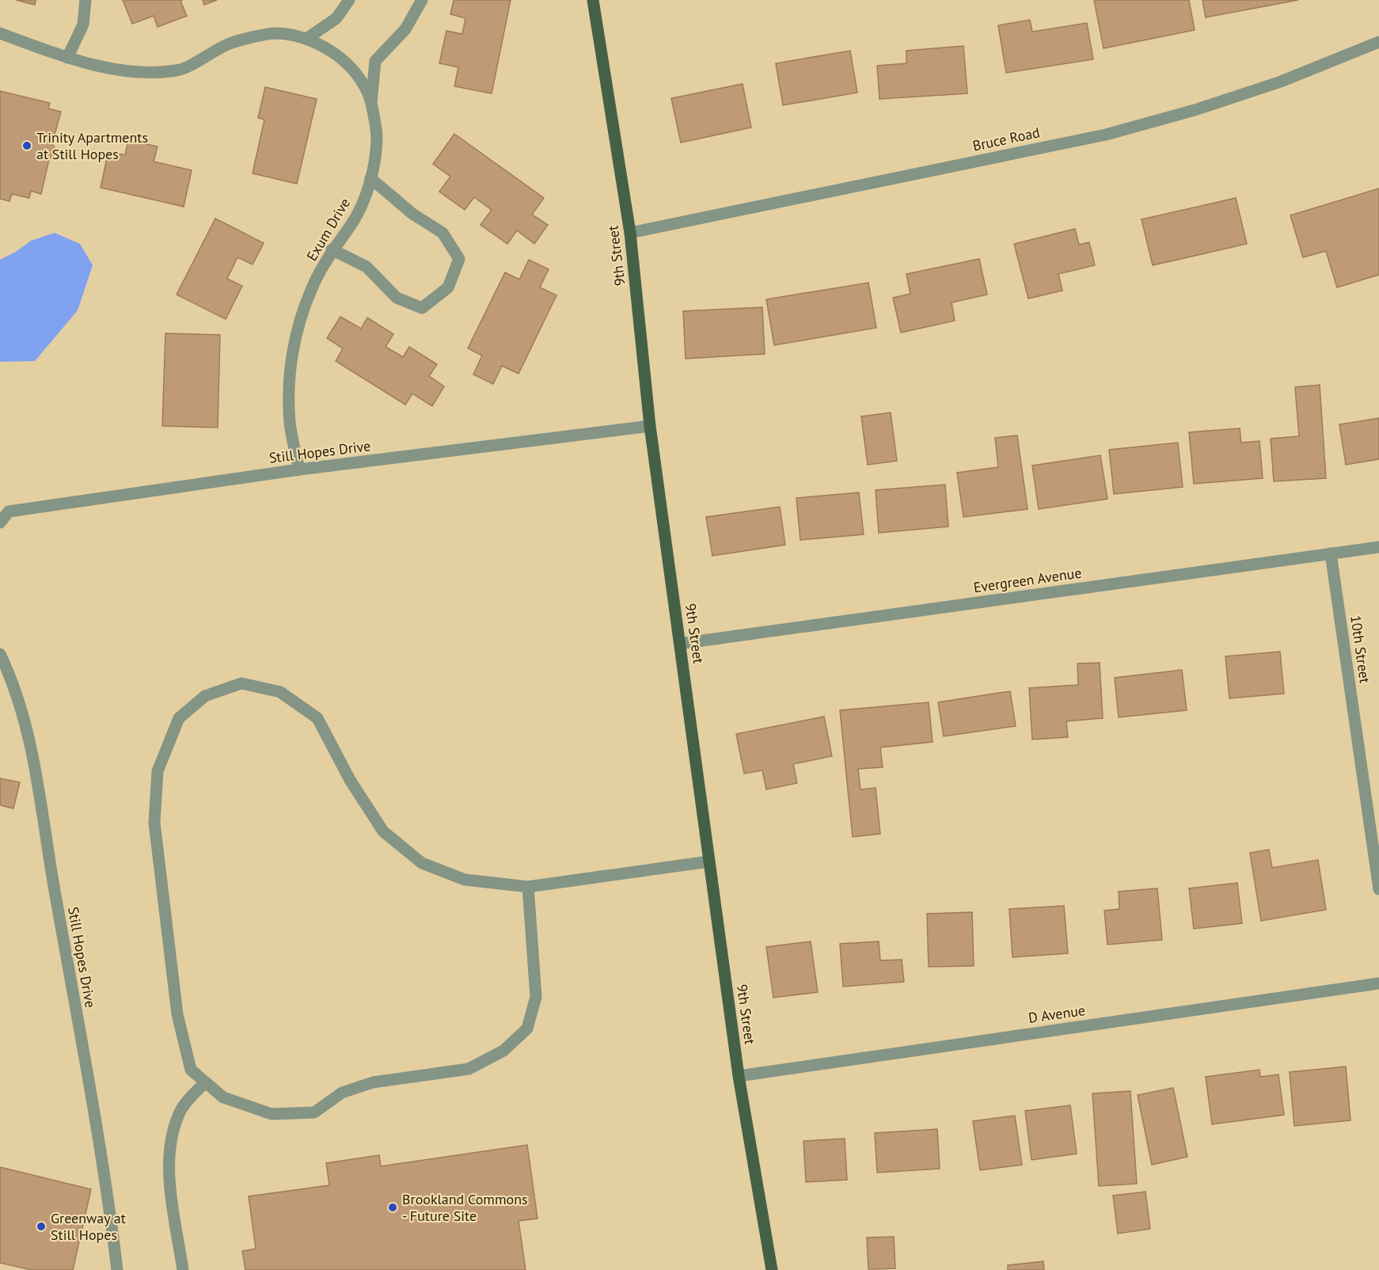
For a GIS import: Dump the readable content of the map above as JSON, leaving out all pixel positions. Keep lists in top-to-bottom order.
{
  "streets": {
    "main road": ["9th Street"],
    "street": [
      "Bruce Road",
      "Exum Drive",
      "Still Hopes Drive",
      "Evergreen Avenue",
      "10th Street",
      "D Avenue"
    ]
  },
  "crossings": [
    ["Bruce Road", "9th Street"],
    ["Exum Drive", "Still Hopes Drive"],
    ["9th Street", "Still Hopes Drive"],
    ["9th Street", "Evergreen Avenue"],
    ["9th Street", "D Avenue"],
    ["Evergreen Avenue", "10th Street"]
  ],
  "places": ["Trinity Apartments at Still Hopes", "Brookland Commons - Future Site", "Greenway at Still Hopes"]
}
